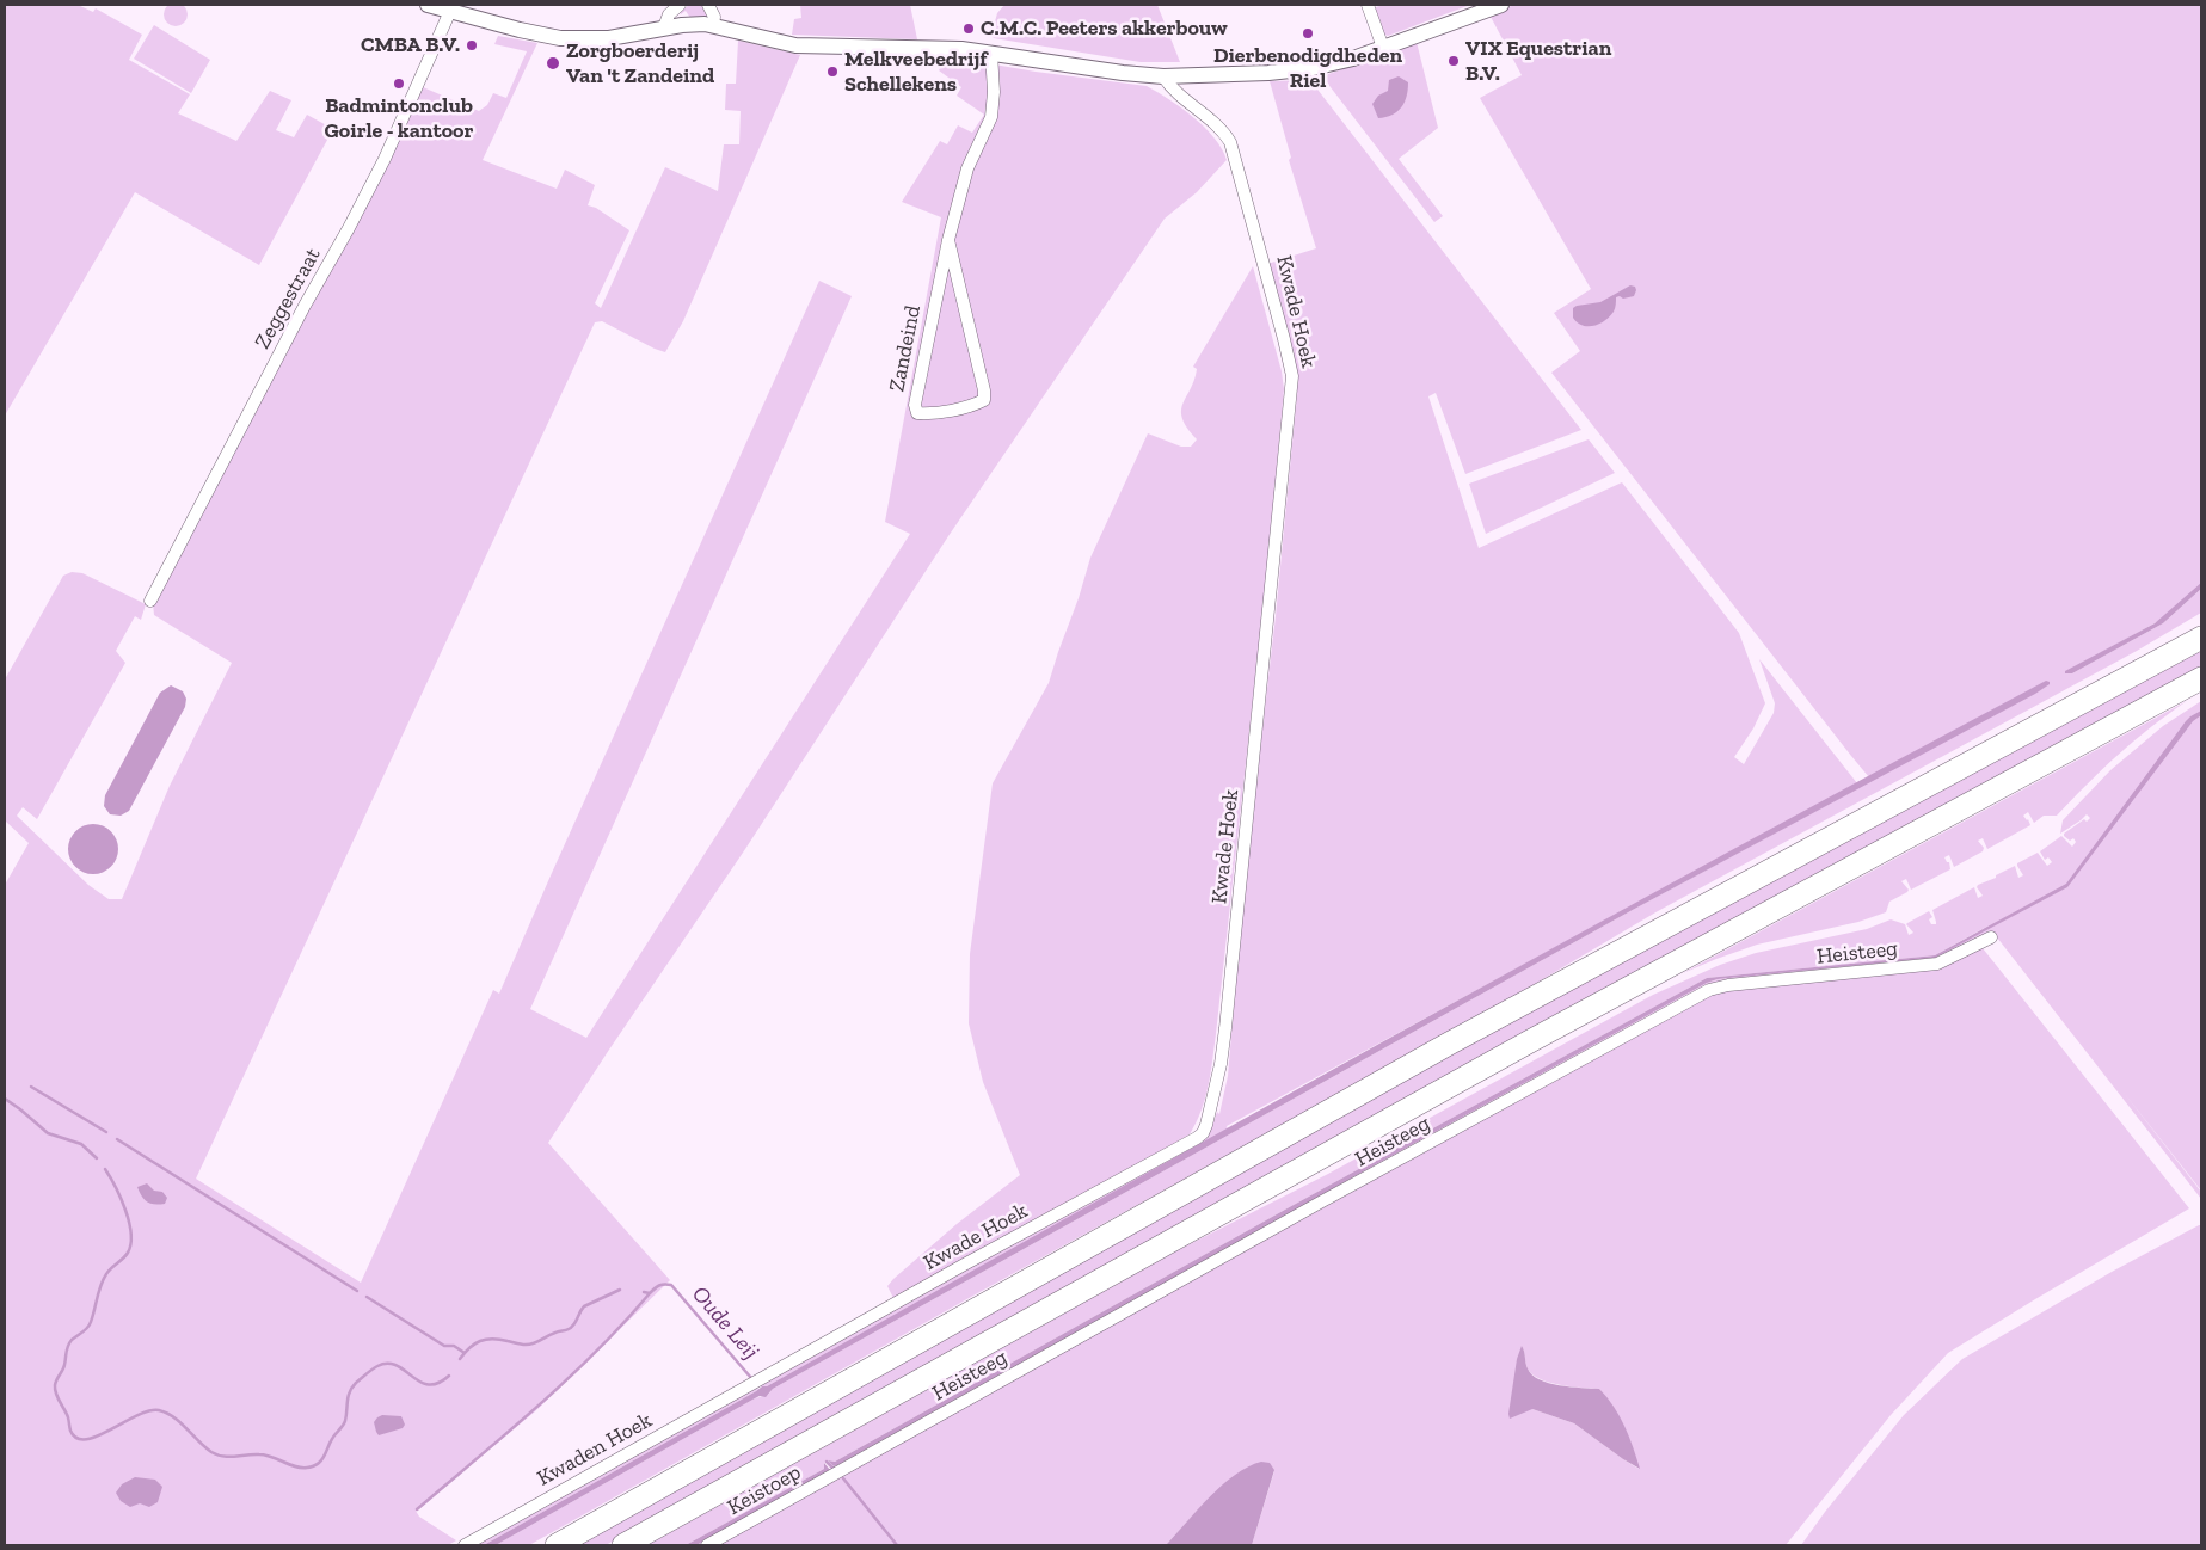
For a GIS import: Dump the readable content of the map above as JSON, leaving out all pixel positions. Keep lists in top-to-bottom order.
{
  "streets": {
    "street": [
      "Zeggestraat",
      "Kwade Hoek",
      "Zandeind",
      "Heisteeg",
      "Kwaden Hoek",
      "Keistoep"
    ]
  },
  "crossings": [
    ["Kwade Hoek", "Kwaden Hoek"],
    ["Heisteeg", "Keistoep"]
  ],
  "water": ["Oude Leij"],
  "places": [
    "C.M.C. Peeters akkerbouw",
    "Dierbenodigdheden Riel",
    "CMBA B.V.",
    "VIX Equestrian B.V.",
    "Zorgboerderij Van 't Zandeind",
    "Melkveebedrijf Schellekens",
    "Badmintonclub Goirle - kantoor"
  ]
}
